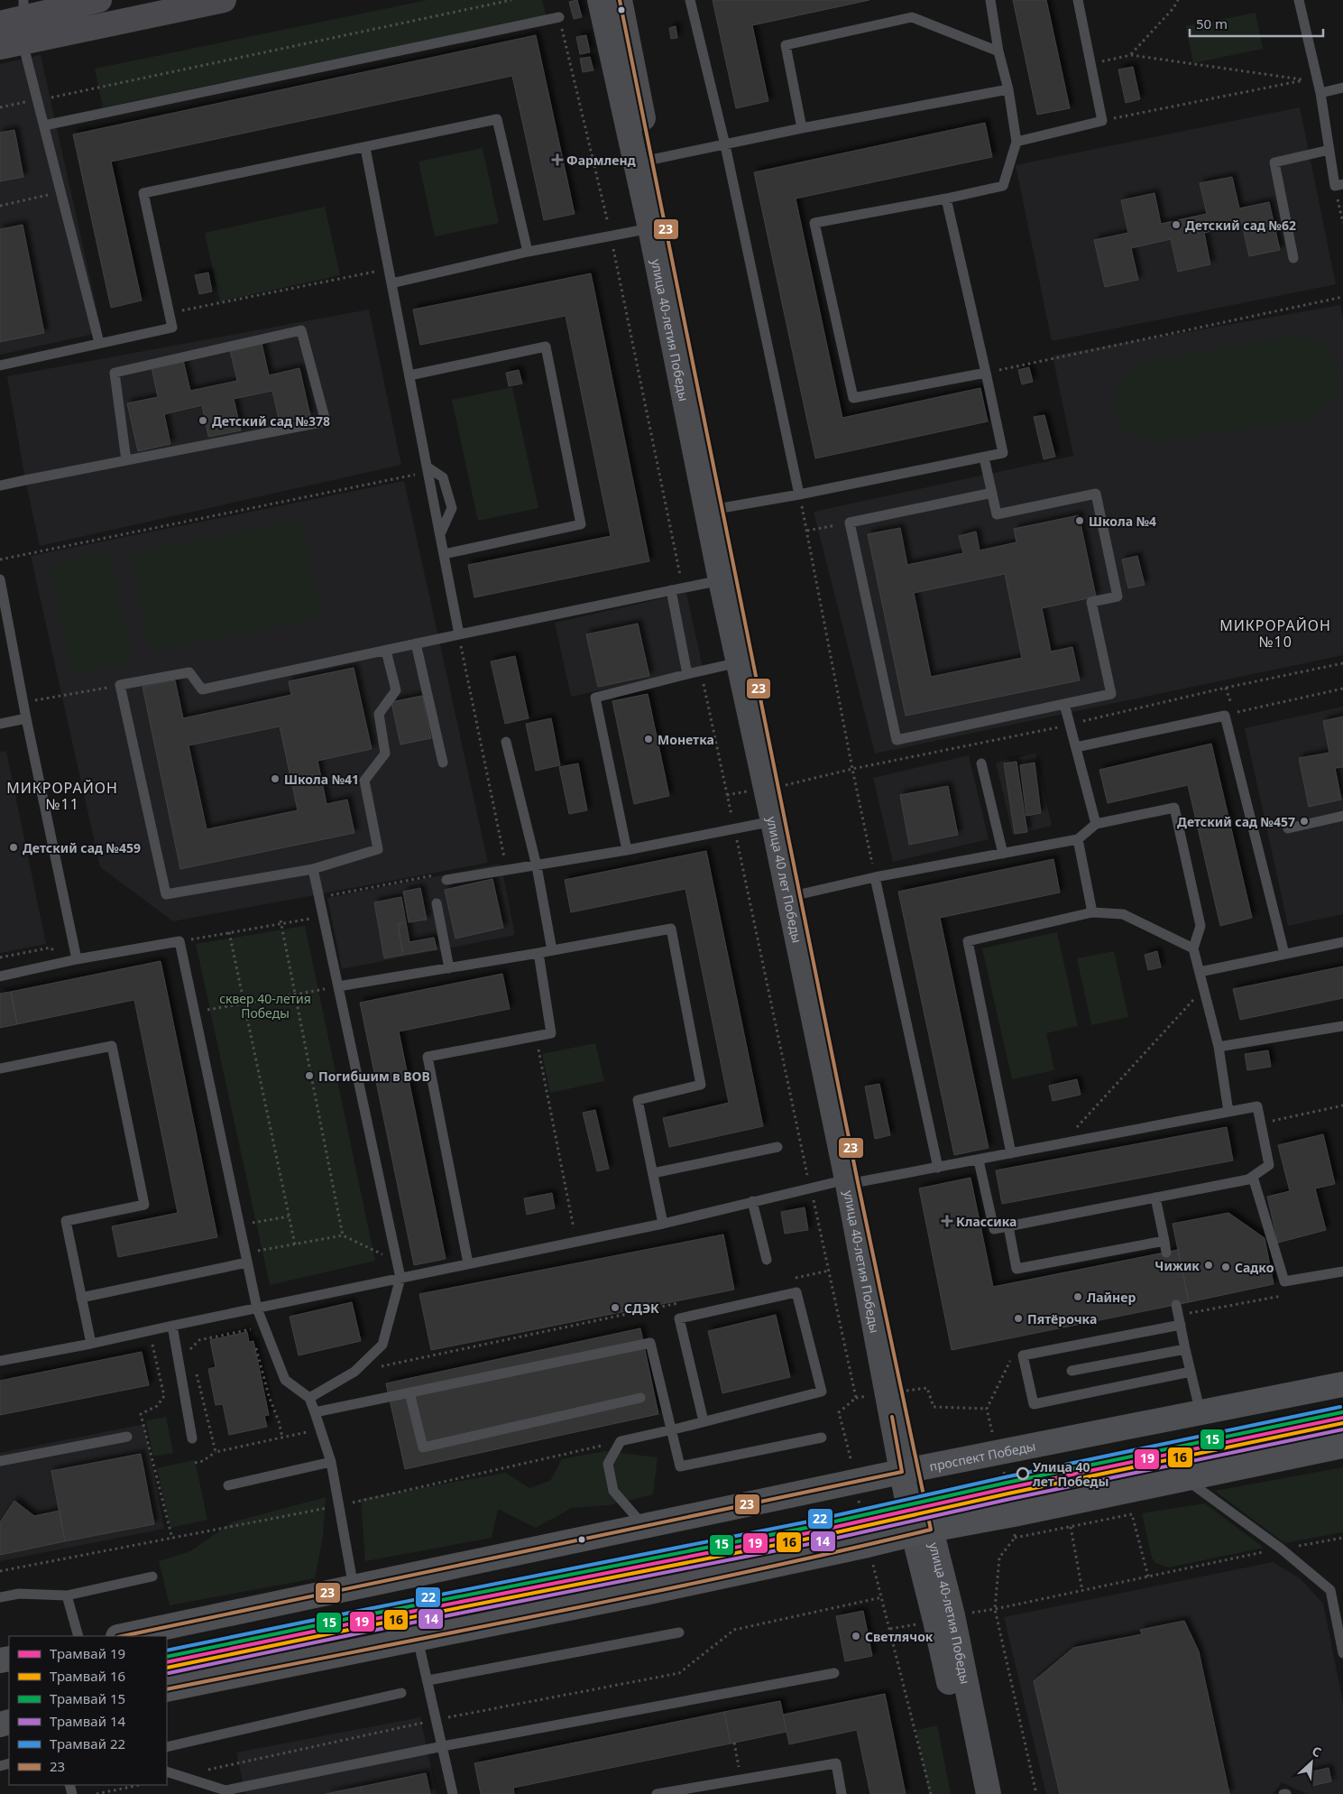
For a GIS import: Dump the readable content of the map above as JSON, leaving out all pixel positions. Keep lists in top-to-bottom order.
{
  "streets": {
    "main road": ["улица 40-летия Победы", "проспект Победы"],
    "street": ["улица 40 лет Победы"]
  },
  "crossings": [
    ["улица 40-летия Победы", "улица 40 лет Победы"],
    ["улица 40-летия Победы", "проспект Победы"]
  ],
  "districts": ["МИКРОРАЙОН №10", "МИКРОРАЙОН №11"],
  "parks": ["сквер 40-летия Победы"],
  "places": {
    "health": ["Фармленд", "Классика"],
    "other": [
      "Детский сад №62",
      "Детский сад №378",
      "Школа №4",
      "Монетка",
      "Школа №41",
      "Детский сад №457",
      "Детский сад №459",
      "Погибшим в ВОВ",
      "Чижик",
      "Садко",
      "Лайнер",
      "СДЭК",
      "Пятёрочка",
      "Улица 40 лет Победы",
      "Светлячок"
    ]
  },
  "lines": [
    "transit line 23",
    "tram line 22",
    "tram line 15",
    "tram line 19",
    "tram line 16",
    "tram line 14"
  ],
  "legend": [
    "Трамвай 19",
    "Трамвай 16",
    "Трамвай 15",
    "Трамвай 14",
    "Трамвай 22",
    "23"
  ],
  "scale_bar": "50 m",
  "north": "top right"
}
